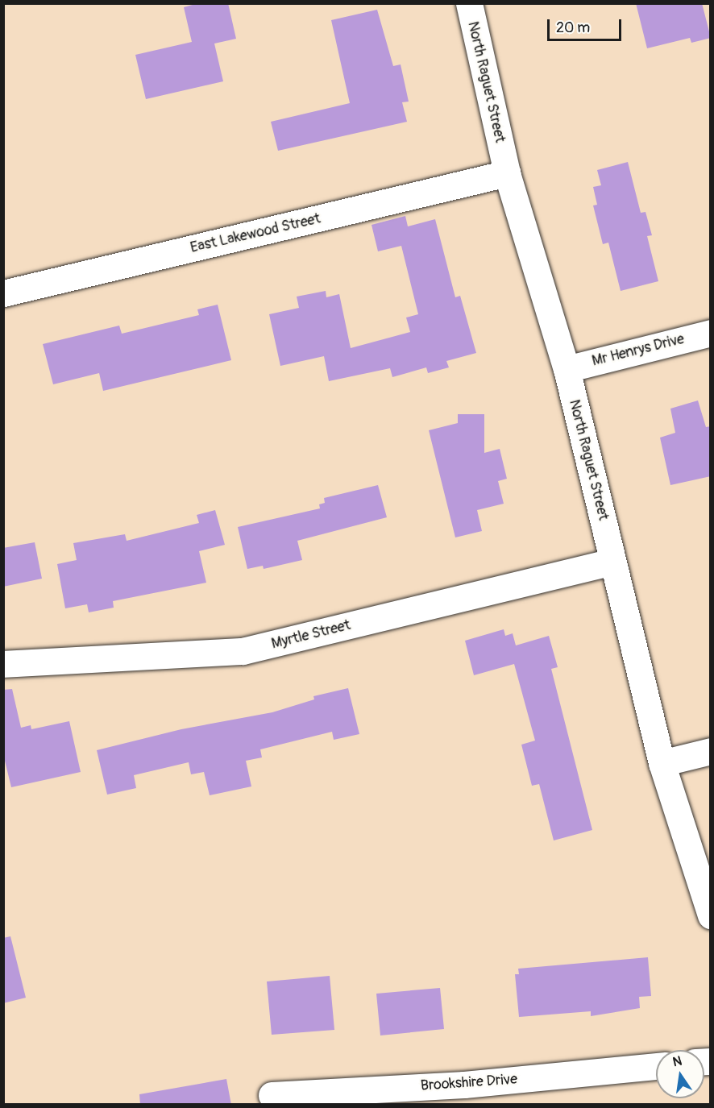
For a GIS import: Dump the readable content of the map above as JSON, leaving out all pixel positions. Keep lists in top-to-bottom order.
{
  "streets": {
    "street": [
      "North Raguet Street",
      "East Lakewood Street",
      "Mr Henrys Drive",
      "Myrtle Street",
      "Brookshire Drive"
    ]
  },
  "crossings": [
    ["North Raguet Street", "East Lakewood Street"],
    ["North Raguet Street", "Mr Henrys Drive"],
    ["North Raguet Street", "Myrtle Street"]
  ],
  "scale_bar": "20 m",
  "north": "top"
}
